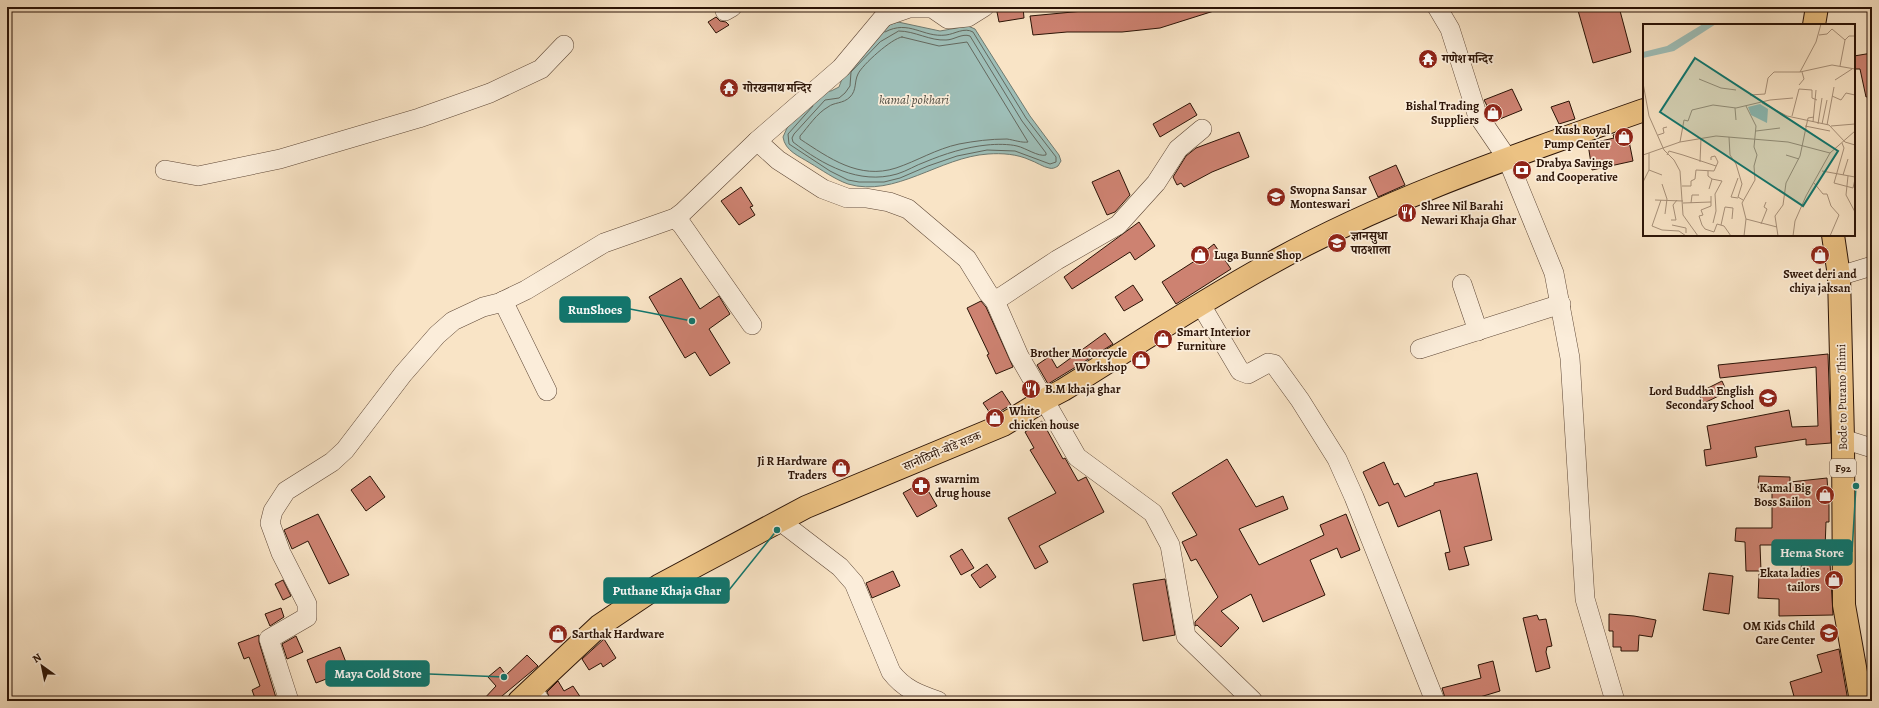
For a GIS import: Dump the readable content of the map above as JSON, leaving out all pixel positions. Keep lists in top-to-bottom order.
{
  "streets": {
    "main road": ["Bode to Purano Thimi", "सानोठिमी-बोडे सडक", "F92"]
  },
  "water": ["kamal pokhari"],
  "places": {
    "temple": ["गणेश मन्दिर", "गोरखनाथ मन्दिर"],
    "shop": [
      "Bishal Trading Suppliers",
      "Kush Royal Pump Center",
      "Luga Bunne Shop",
      "Sweet deri and chiya jaksan",
      "Smart Interior Furniture",
      "Brother Motorcycle Workshop",
      "White chicken house",
      "Ji R Hardware Traders",
      "Kamal Big Boss Sailon",
      "Ekata ladies tailors",
      "Sarthak Hardware"
    ],
    "bank": ["Drabya Savings and Cooperative"],
    "school or university": [
      "Swopna Sansar Monteswari",
      "ज्ञानसुधा पाठशाला",
      "Lord Buddha English Secondary School",
      "OM Kids Child Care Center"
    ],
    "restaurant": ["Shree Nil Barahi Newari Khaja Ghar", "B.M khaja ghar"],
    "other": [
      "RunShoes",
      "Hema Store",
      "Puthane Khaja Ghar",
      "Maya Cold Store"
    ],
    "pharmacy": ["swarnim drug house"]
  },
  "north": "top left"
}
